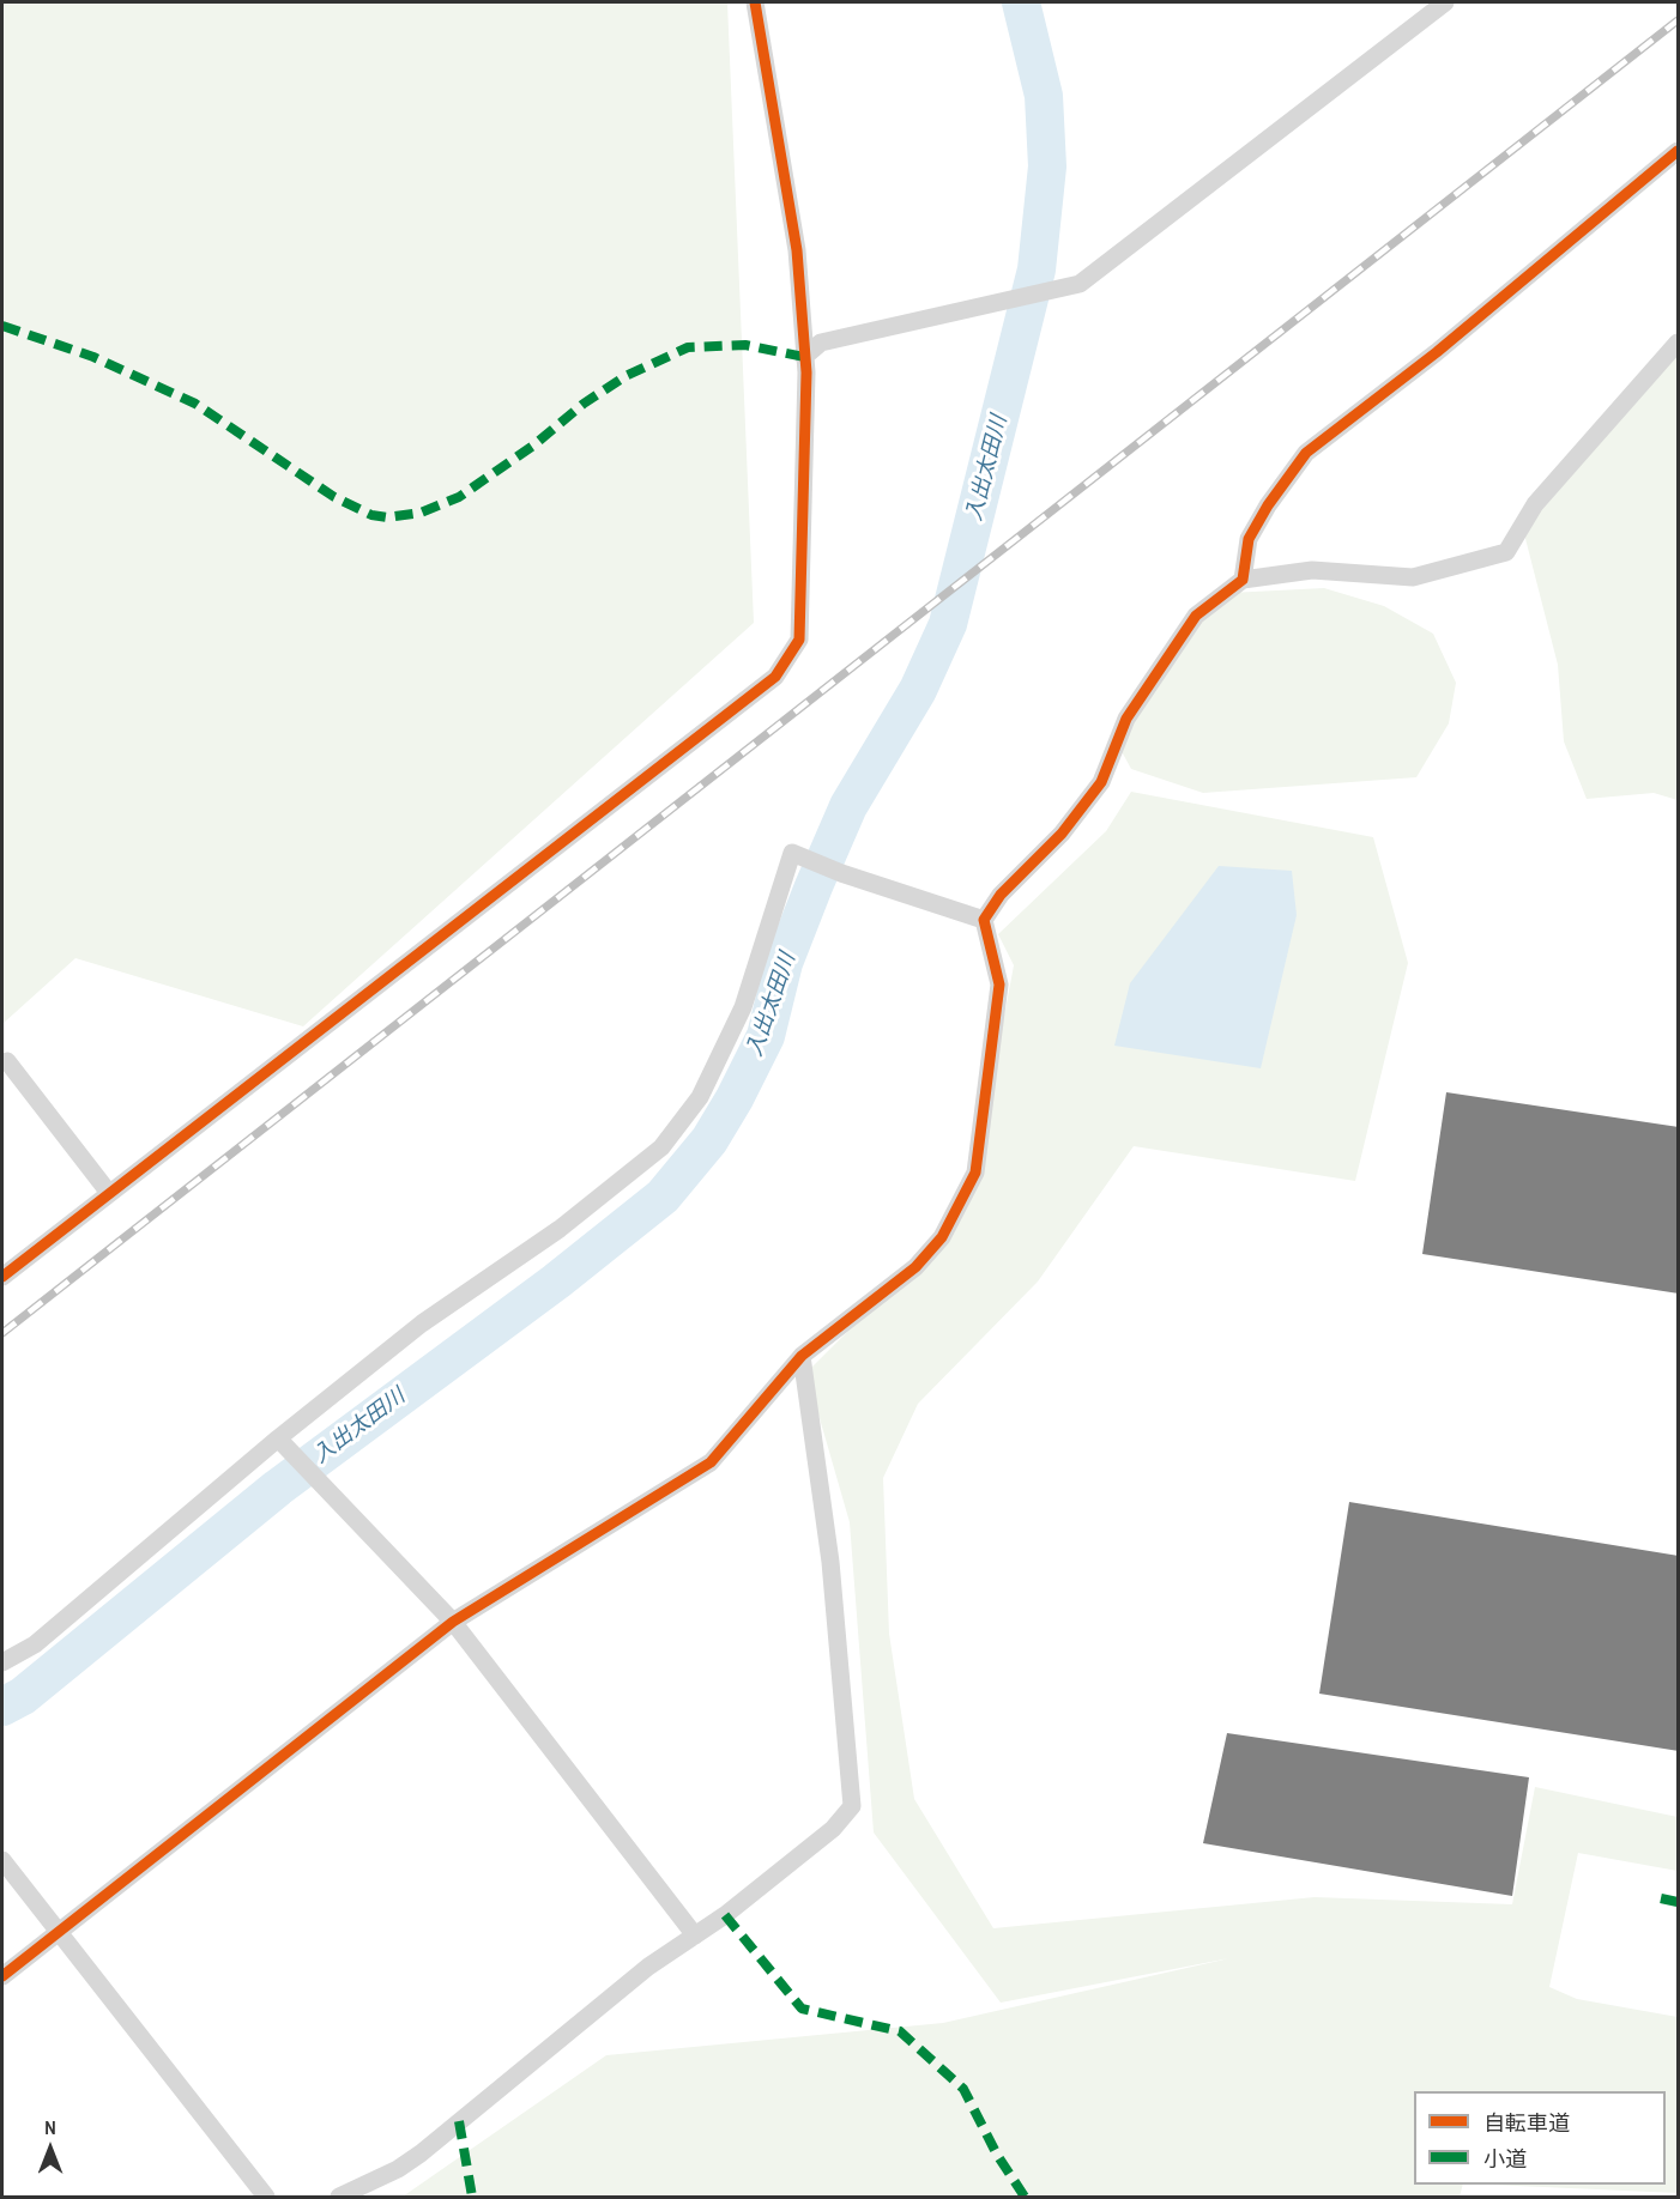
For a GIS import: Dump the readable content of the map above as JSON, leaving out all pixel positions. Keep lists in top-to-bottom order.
{
  "water": ["入出太田川"],
  "legend": ["自転車道", "小道"],
  "north": "top"
}
